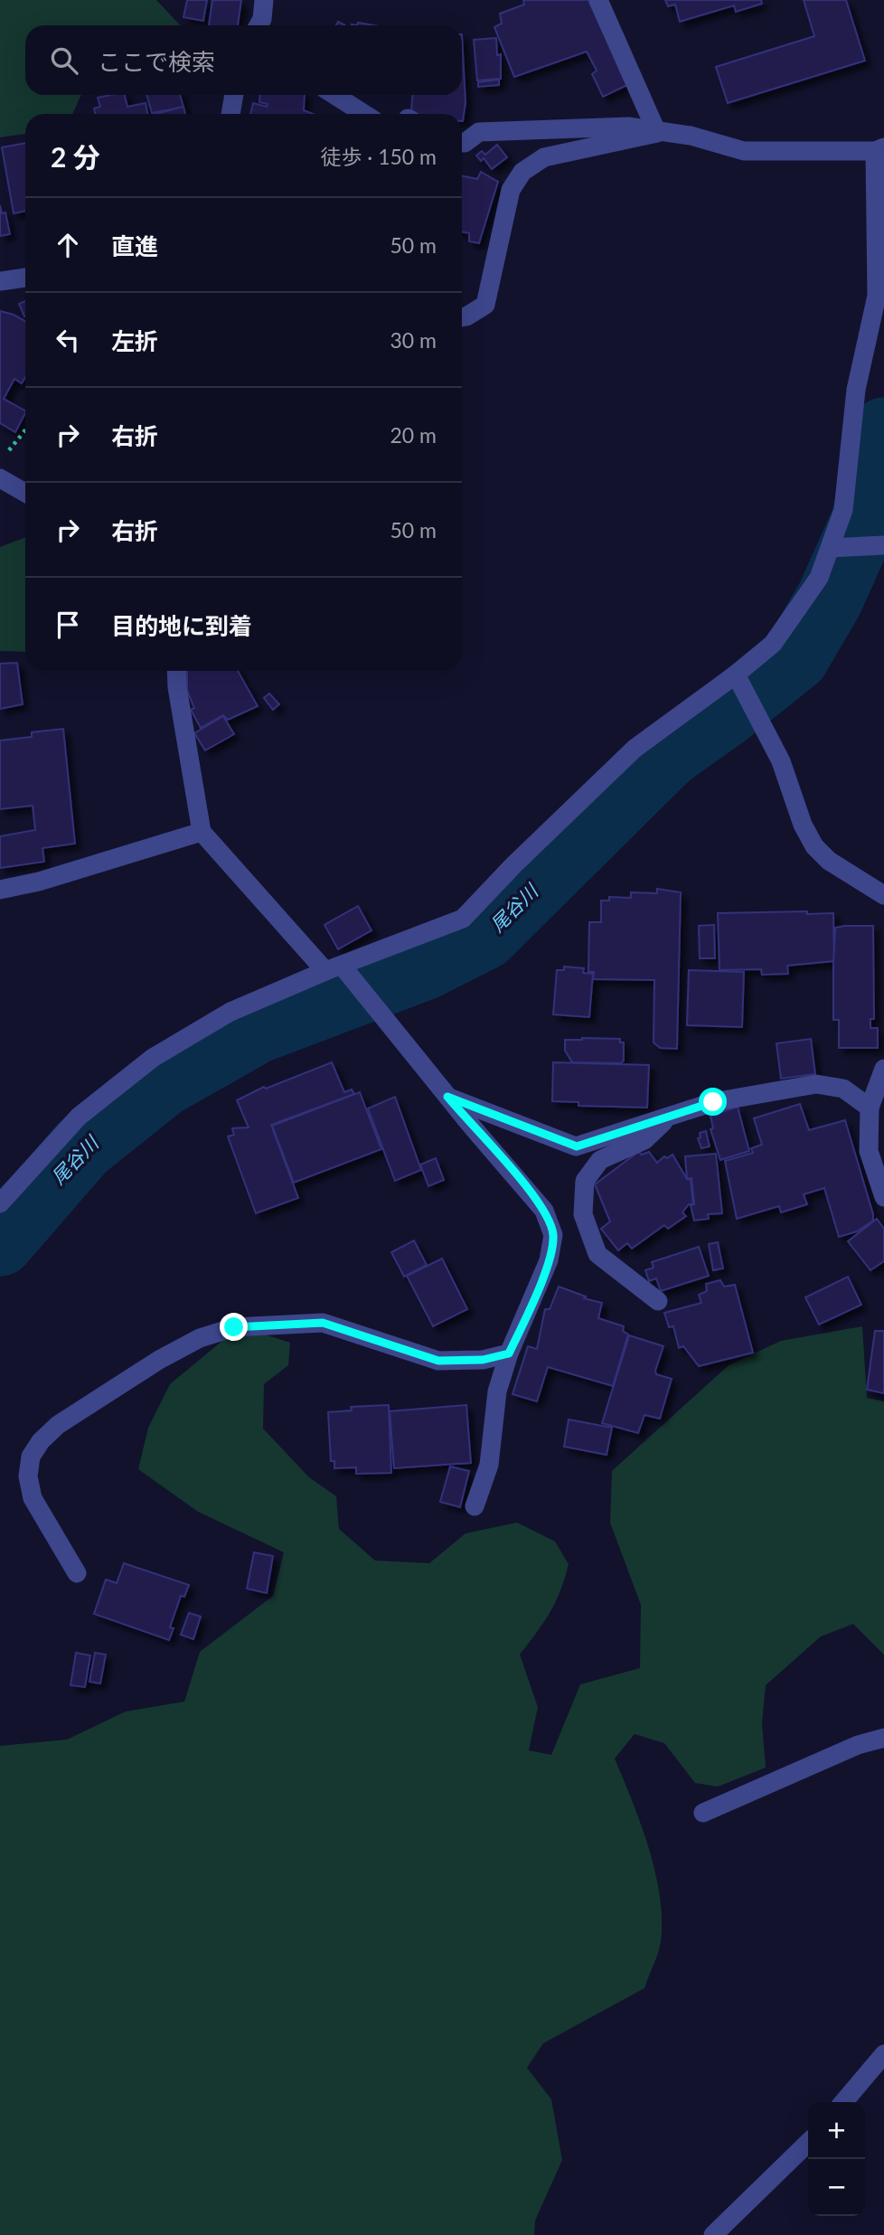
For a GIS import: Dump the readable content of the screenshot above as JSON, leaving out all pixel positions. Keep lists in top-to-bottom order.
{
  "water": ["尾谷川"],
  "page": {
    "search": "ここで検索",
    "heading": ["2 分", "徒歩 · 150 m"],
    "list": [
      ["直進", "50 m"],
      ["左折", "30 m"],
      ["右折", "20 m"],
      ["右折", "50 m"],
      "目的地に到着"
    ],
    "map_buttons": ["+", "−"]
  }
}
